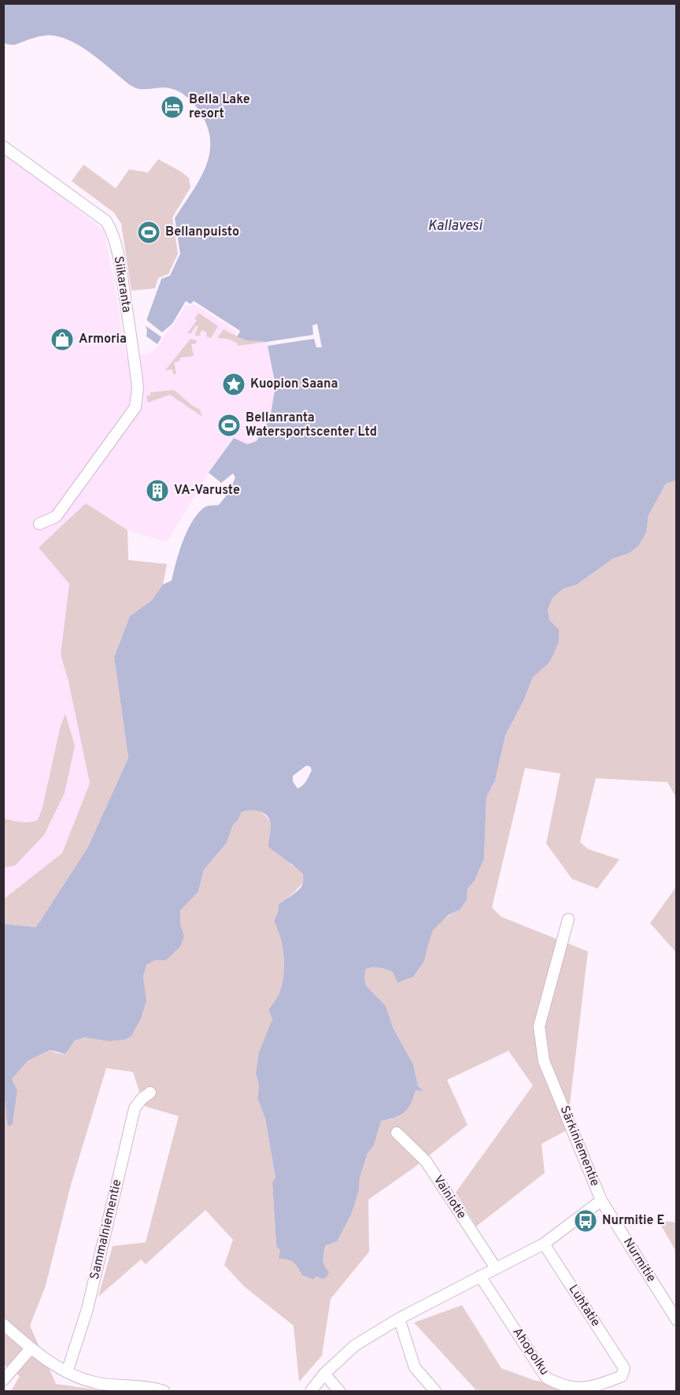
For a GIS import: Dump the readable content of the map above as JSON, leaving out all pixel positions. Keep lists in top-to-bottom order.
{
  "streets": {
    "street": [
      "Siikaranta",
      "Särkiniementie",
      "Vainiotie",
      "Sammalniementie",
      "Nurmitie",
      "Luhtatie",
      "Ahopolku"
    ]
  },
  "crossings": [
    ["Särkiniementie", "Vainiotie"],
    ["Särkiniementie", "Nurmitie"],
    ["Särkiniementie", "Luhtatie"],
    ["Särkiniementie", "Ahopolku"],
    ["Luhtatie", "Ahopolku"]
  ],
  "water": ["Kallavesi"],
  "places": {
    "hotel": ["Bella Lake resort"],
    "sports": ["Bellanpuisto", "Bellanranta Watersportscenter Ltd"],
    "shop": ["Armoria"],
    "place": ["Kuopion Saana"],
    "building": ["VA-Varuste"],
    "bus stop": ["Nurmitie E"]
  }
}
